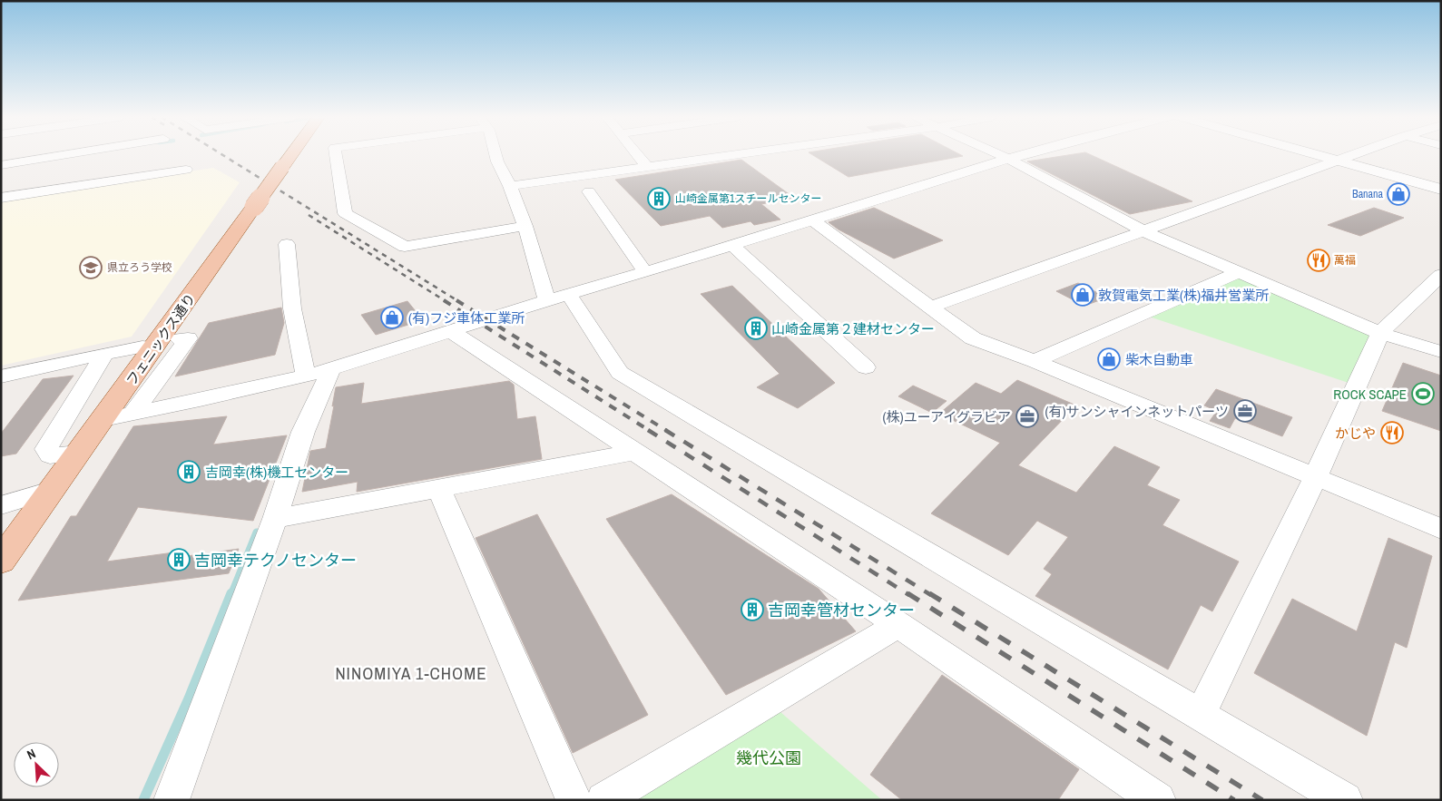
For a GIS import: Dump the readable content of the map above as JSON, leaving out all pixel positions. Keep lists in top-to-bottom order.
{
  "streets": {
    "main road": ["フェニックス通り"]
  },
  "districts": ["NINOMIYA 1-CHOME"],
  "parks": ["幾代公園"],
  "places": {
    "shop": [
      "Banana",
      "敦賀電気工業(株)福井営業所",
      "(有)フジ車体工業所",
      "柴木自動車"
    ],
    "building": [
      "山崎金属第1スチールセンター",
      "山崎金属第２建材センター",
      "吉岡幸(株)機工センター",
      "吉岡幸テクノセンター",
      "吉岡幸管材センター"
    ],
    "restaurant": ["萬福", "かじや"],
    "school or university": ["県立ろう学校"],
    "sports": ["ROCK SCAPE"],
    "office": ["(有)サンシャインネットパーツ", "(株)ユーアイグラビア"]
  },
  "north": "top left"
}
